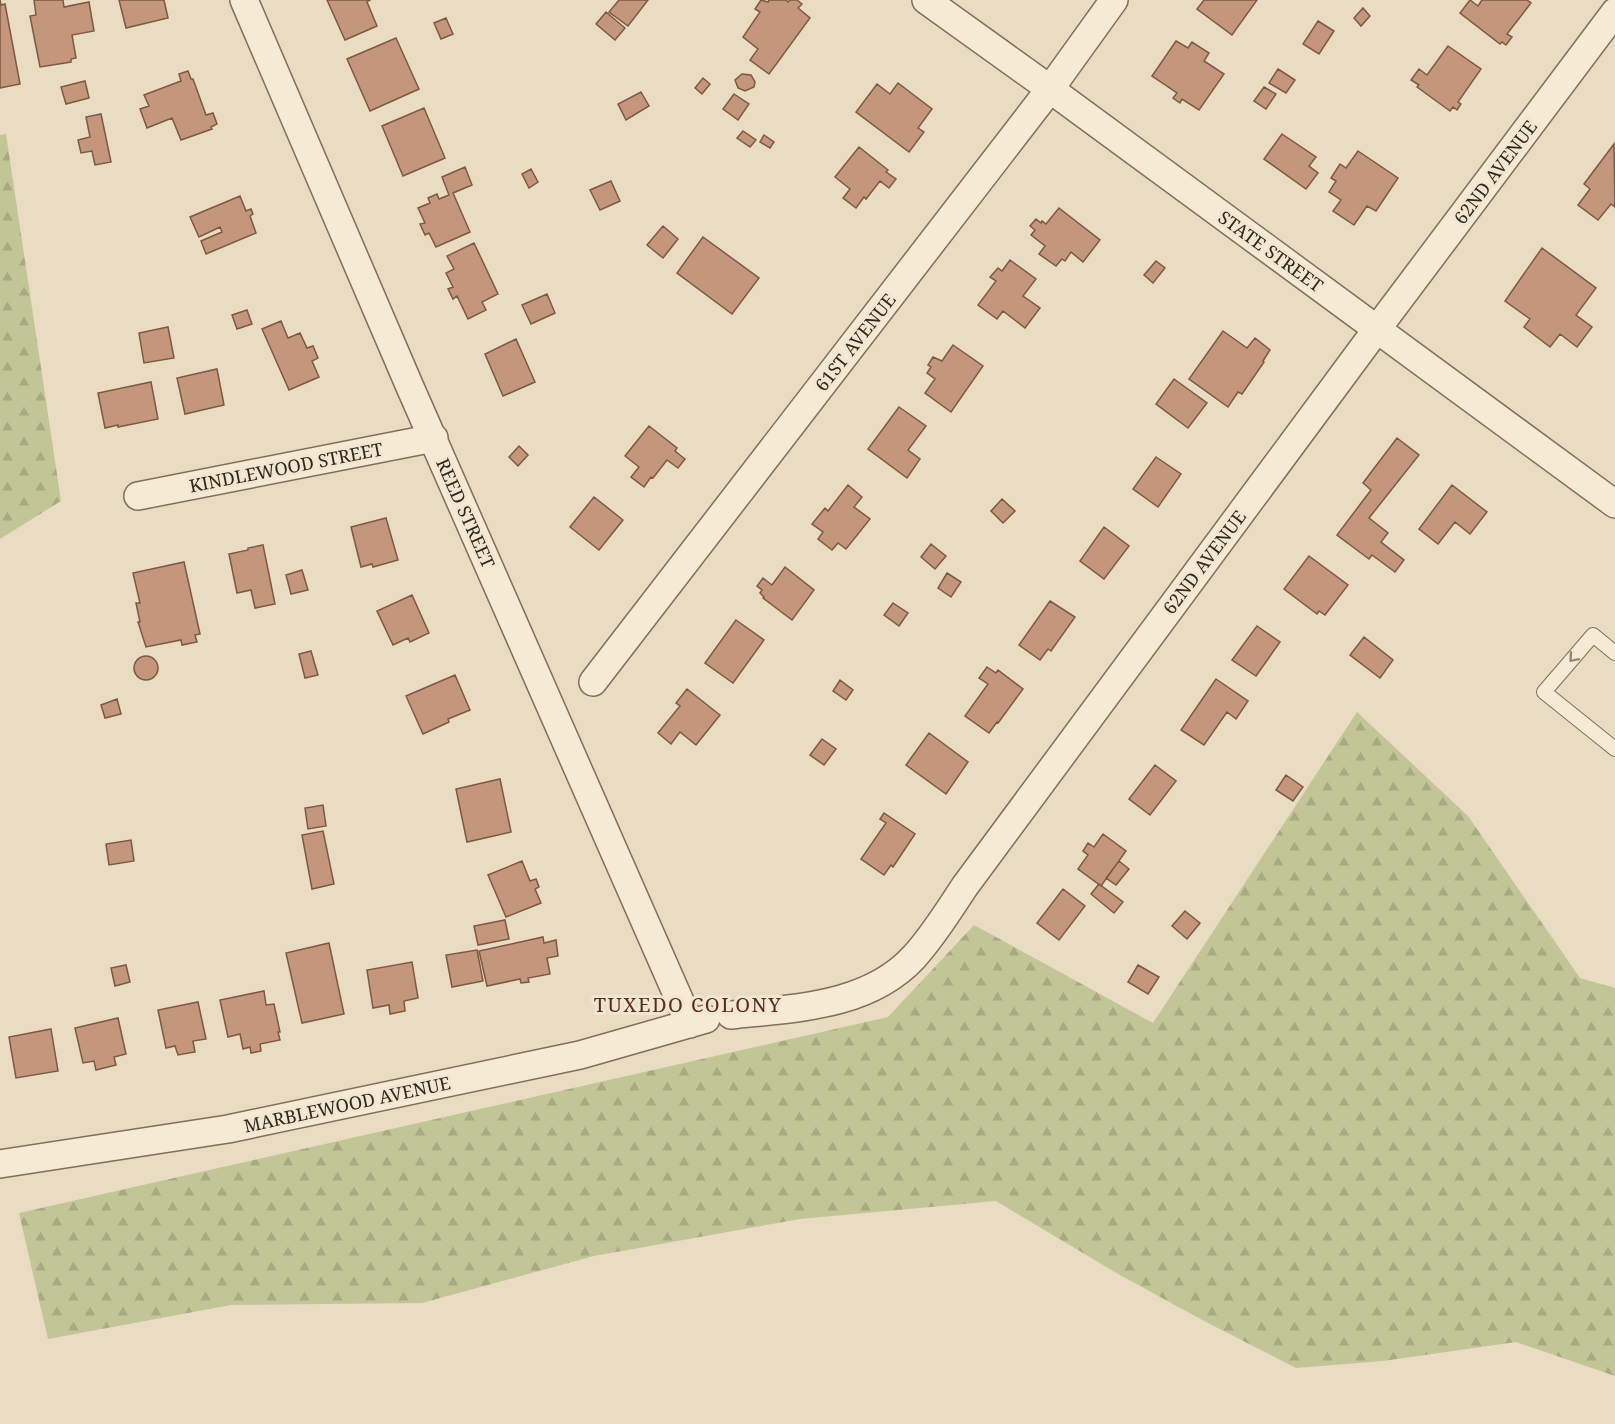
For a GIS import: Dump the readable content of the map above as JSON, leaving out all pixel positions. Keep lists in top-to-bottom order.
{
  "streets": {
    "street": [
      "62ND AVENUE",
      "STATE STREET",
      "61ST AVENUE",
      "KINDLEWOOD STREET",
      "REED STREET",
      "MARBLEWOOD AVENUE"
    ]
  },
  "crossings": [
    ["62ND AVENUE", "STATE STREET"],
    ["62ND AVENUE", "REED STREET"],
    ["62ND AVENUE", "MARBLEWOOD AVENUE"],
    ["STATE STREET", "61ST AVENUE"],
    ["KINDLEWOOD STREET", "REED STREET"],
    ["REED STREET", "MARBLEWOOD AVENUE"]
  ],
  "districts": ["TUXEDO COLONY"]
}
